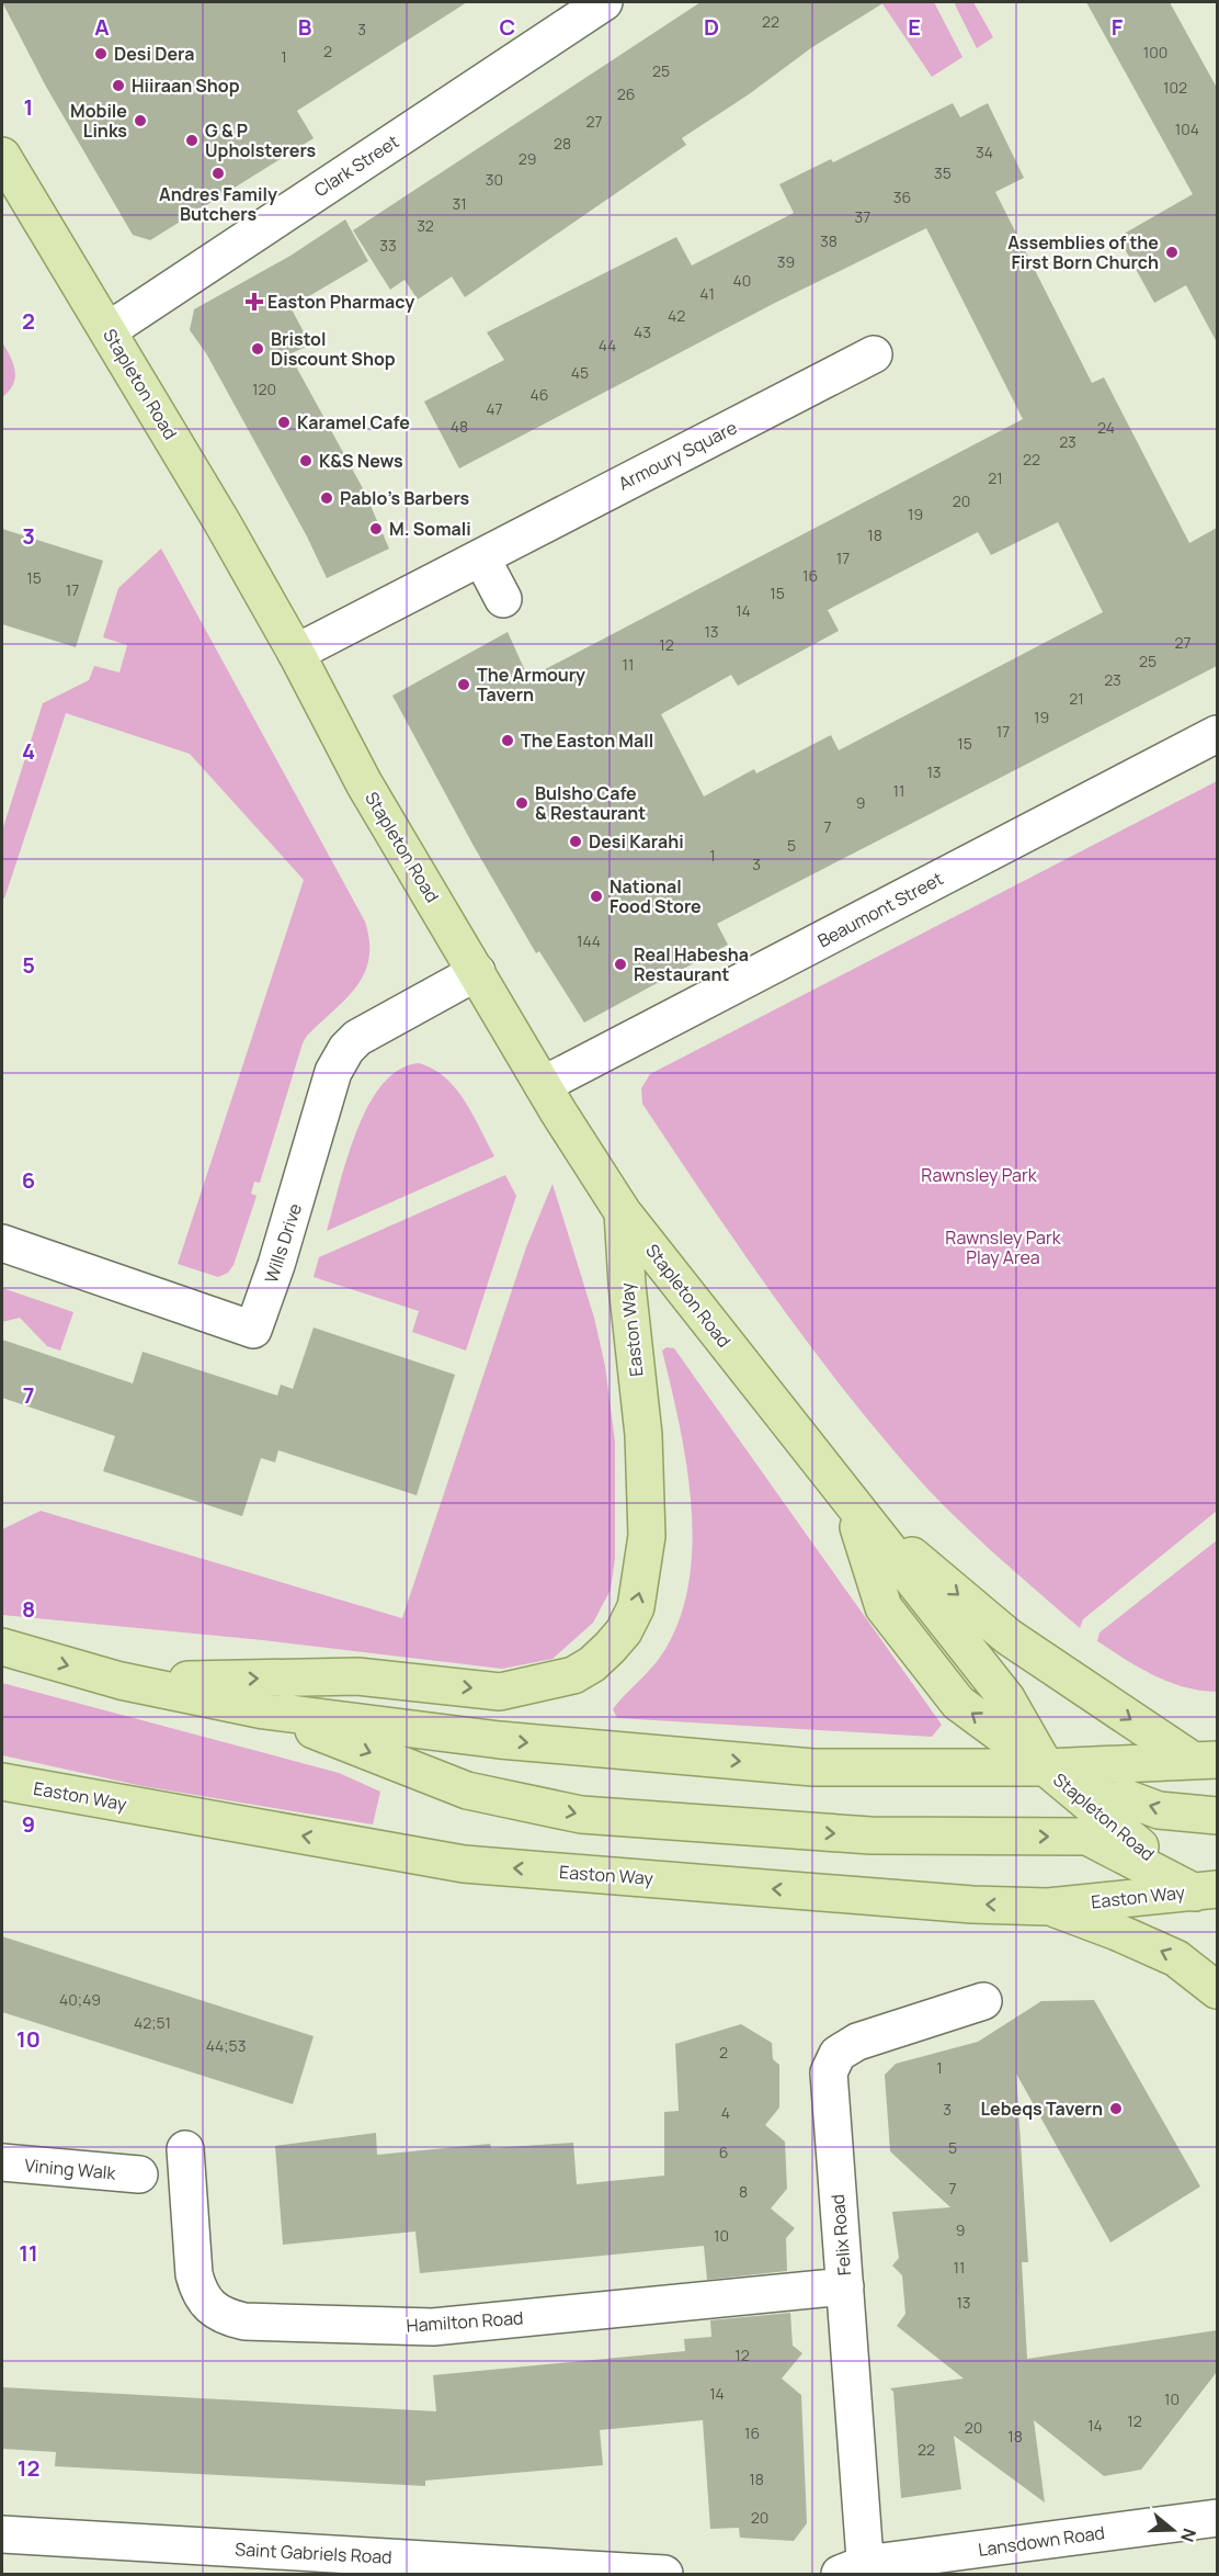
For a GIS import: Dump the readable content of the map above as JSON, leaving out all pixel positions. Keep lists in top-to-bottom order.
{
  "streets": {
    "main road": ["Stapleton Road", "Easton Way"],
    "street": [
      "Clark Street",
      "Armoury Square",
      "Beaumont Street",
      "Wills Drive",
      "Vining Walk",
      "Felix Road",
      "Hamilton Road",
      "Lansdown Road",
      "Saint Gabriels Road"
    ]
  },
  "crossings": [
    ["Clark Street", "Stapleton Road"],
    ["Stapleton Road", "Armoury Square"],
    ["Stapleton Road", "Beaumont Street"],
    ["Stapleton Road", "Wills Drive"],
    ["Stapleton Road", "Easton Way"],
    ["Felix Road", "Hamilton Road"],
    ["Felix Road", "Lansdown Road"]
  ],
  "parks": ["Rawnsley Park", "Rawnsley Park Play Area"],
  "places": {
    "other": [
      "Desi Dera",
      "Hiiraan Shop",
      "Mobile Links",
      "G & P Upholsterers",
      "Andres Family Butchers",
      "Assemblies of the First Born Church",
      "Bristol Discount Shop",
      "Karamel Cafe",
      "K&S News",
      "Pablo's Barbers",
      "M. Somali",
      "The Armoury Tavern",
      "The Easton Mall",
      "Bulsho Cafe & Restaurant",
      "Desi Karahi",
      "National Food Store",
      "Real Habesha Restaurant",
      "Lebeqs Tavern"
    ],
    "health": ["Easton Pharmacy"]
  },
  "house_numbers": [
    "22",
    "3",
    "2",
    "100",
    "1",
    "25",
    "102",
    "26",
    "27",
    "104",
    "28",
    "34",
    "29",
    "35",
    "30",
    "36",
    "31",
    "37",
    "32",
    "38",
    "33",
    "39",
    "40",
    "41",
    "42",
    "43",
    "44",
    "45",
    "120",
    "46",
    "47",
    "48",
    "24",
    "23",
    "22",
    "21",
    "20",
    "19",
    "18",
    "17",
    "16",
    "15",
    "17",
    "15",
    "14",
    "13",
    "27",
    "12",
    "25",
    "11",
    "23",
    "21",
    "19",
    "17",
    "15",
    "13",
    "11",
    "9",
    "7",
    "5",
    "1",
    "3",
    "144",
    "40;49",
    "42;51",
    "44;53",
    "2",
    "1",
    "3",
    "4",
    "5",
    "6",
    "7",
    "8",
    "9",
    "10",
    "11",
    "13",
    "12",
    "14",
    "10",
    "12",
    "14",
    "20",
    "16",
    "18",
    "22",
    "18",
    "20"
  ],
  "north": "right",
  "grid": {
    "columns": [
      "A",
      "B",
      "C",
      "D",
      "E",
      "F"
    ],
    "rows": [
      "1",
      "2",
      "3",
      "4",
      "5",
      "6",
      "7",
      "8",
      "9",
      "10",
      "11",
      "12"
    ]
  }
}
